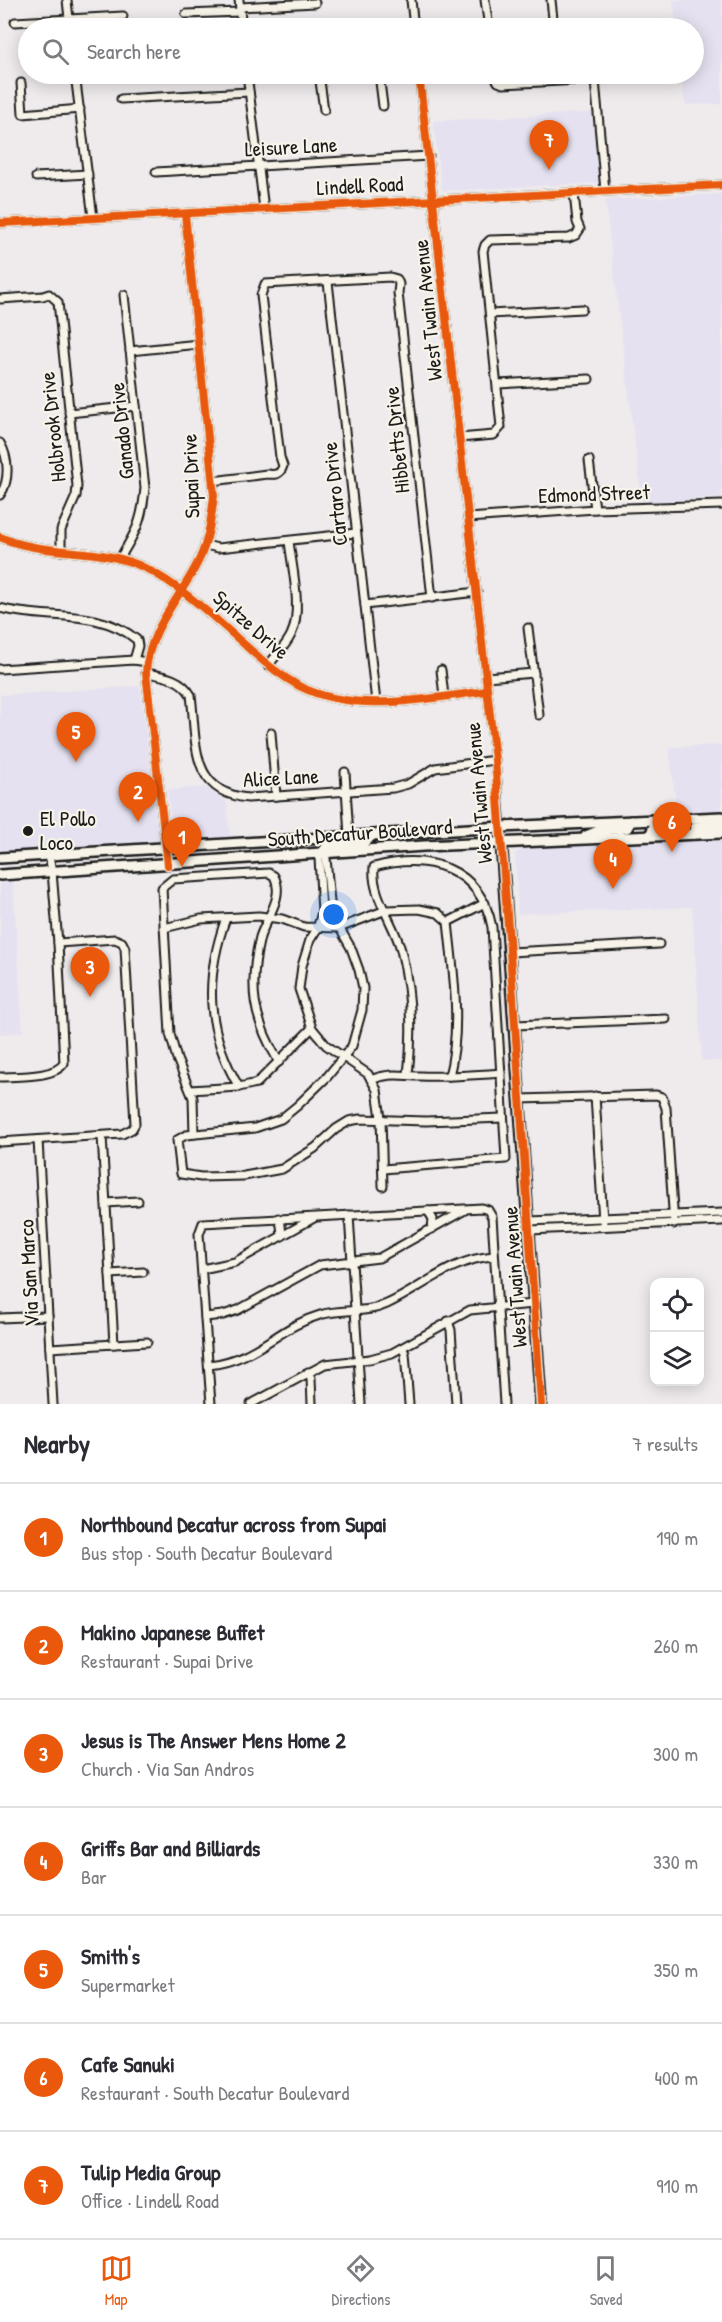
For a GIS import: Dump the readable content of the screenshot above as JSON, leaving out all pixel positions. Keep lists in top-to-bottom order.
{
  "streets": {
    "main road": ["West Twain Avenue", "South Decatur Boulevard"],
    "street": [
      "Leisure Lane",
      "Lindell Road",
      "Holbrook Drive",
      "Ganado Drive",
      "Hibbetts Drive",
      "Supai Drive",
      "Cartaro Drive",
      "Edmond Street",
      "Spitze Drive",
      "Alice Lane",
      "Via San Marco"
    ]
  },
  "crossings": [
    ["Leisure Lane", "West Twain Avenue"],
    ["Lindell Road", "West Twain Avenue"],
    ["Lindell Road", "Supai Drive"],
    ["West Twain Avenue", "Edmond Street"],
    ["West Twain Avenue", "Spitze Drive"],
    ["West Twain Avenue", "Alice Lane"],
    ["West Twain Avenue", "South Decatur Boulevard"],
    ["Holbrook Drive", "Spitze Drive"],
    ["Ganado Drive", "Spitze Drive"],
    ["Hibbetts Drive", "Cartaro Drive"],
    ["Supai Drive", "Spitze Drive"],
    ["Supai Drive", "Alice Lane"],
    ["Supai Drive", "South Decatur Boulevard"],
    ["Cartaro Drive", "Spitze Drive"]
  ],
  "places": ["El Pollo Loco"],
  "page": {
    "search": "Search here",
    "pins": [
      "7",
      "5",
      "2",
      "6",
      "1",
      "4",
      "3"
    ],
    "heading": ["Nearby", "7 results"],
    "list": [
      {
        "mark": "1",
        "name": "Northbound Decatur across from Supai",
        "note": "Bus stop · South Decatur Boulevard",
        "value": "190 m"
      },
      {
        "mark": "2",
        "name": "Makino Japanese Buffet",
        "note": "Restaurant · Supai Drive",
        "value": "260 m"
      },
      {
        "mark": "3",
        "name": "Jesus is The Answer Mens Home 2",
        "note": "Church · Via San Andros",
        "value": "300 m"
      },
      {
        "mark": "4",
        "name": "Griffs Bar and Billiards",
        "note": "Bar",
        "value": "330 m"
      },
      {
        "mark": "5",
        "name": "Smith's",
        "note": "Supermarket",
        "value": "350 m"
      },
      {
        "mark": "6",
        "name": "Cafe Sanuki",
        "note": "Restaurant · South Decatur Boulevard",
        "value": "400 m"
      },
      {
        "mark": "7",
        "name": "Tulip Media Group",
        "note": "Office · Lindell Road",
        "value": "910 m"
      }
    ],
    "nav": ["Map", "Directions", "Saved"]
  }
}
